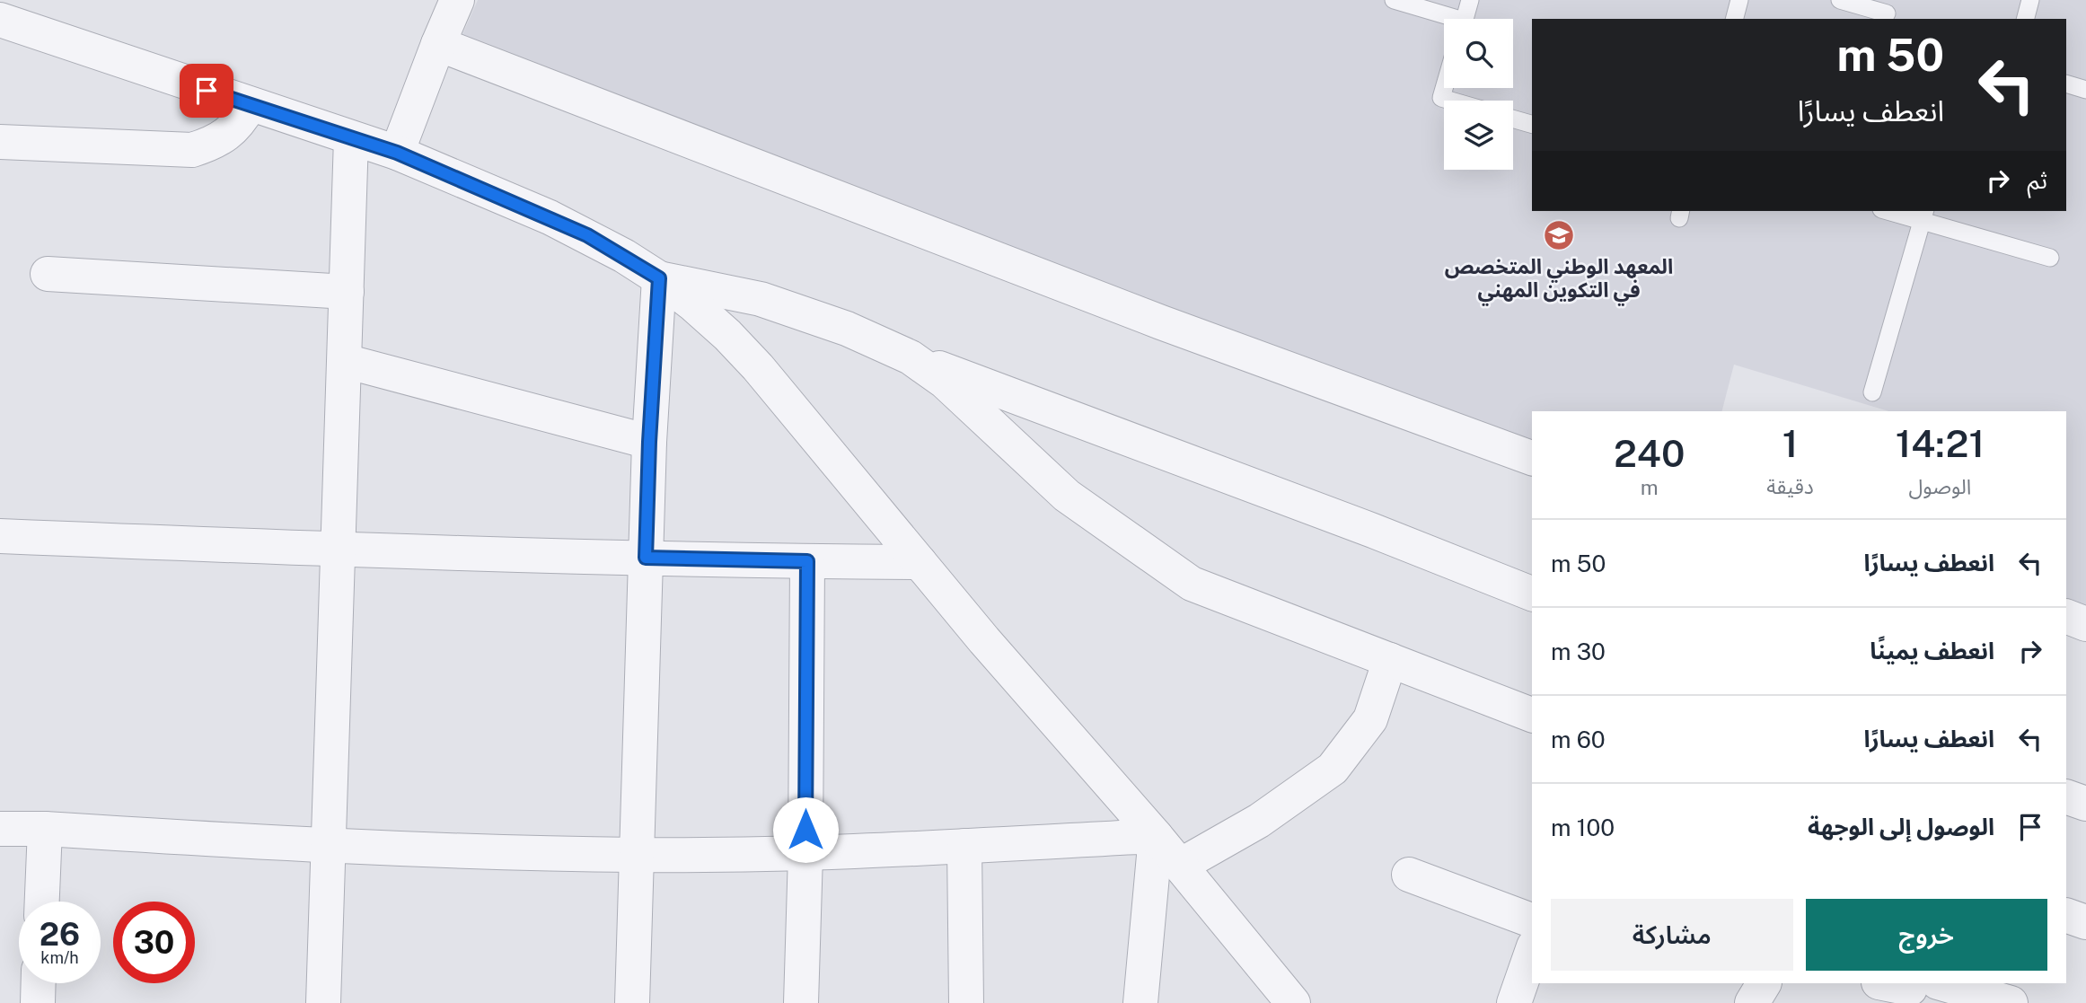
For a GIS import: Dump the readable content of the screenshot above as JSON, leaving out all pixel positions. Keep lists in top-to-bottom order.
{
  "places": {
    "school or university": ["المعهد الوطني المتخصص في التكوين المهني"]
  },
  "page": {
    "turn": ["50 m", "انعطف يسارًا"],
    "then": "ثم",
    "eta": [
      "14:21",
      "الوصول",
      "1",
      "دقيقة",
      "240",
      "m"
    ],
    "list": [
      {
        "name": "انعطف يسارًا",
        "value": "50 m"
      },
      {
        "name": "انعطف يمينًا",
        "value": "30 m"
      },
      {
        "name": "انعطف يسارًا",
        "value": "60 m"
      },
      {
        "name": "الوصول إلى الوجهة",
        "value": "100 m"
      }
    ],
    "buttons": ["خروج", "مشاركة"],
    "speed": "26 km/h",
    "limit": "30"
  }
}
